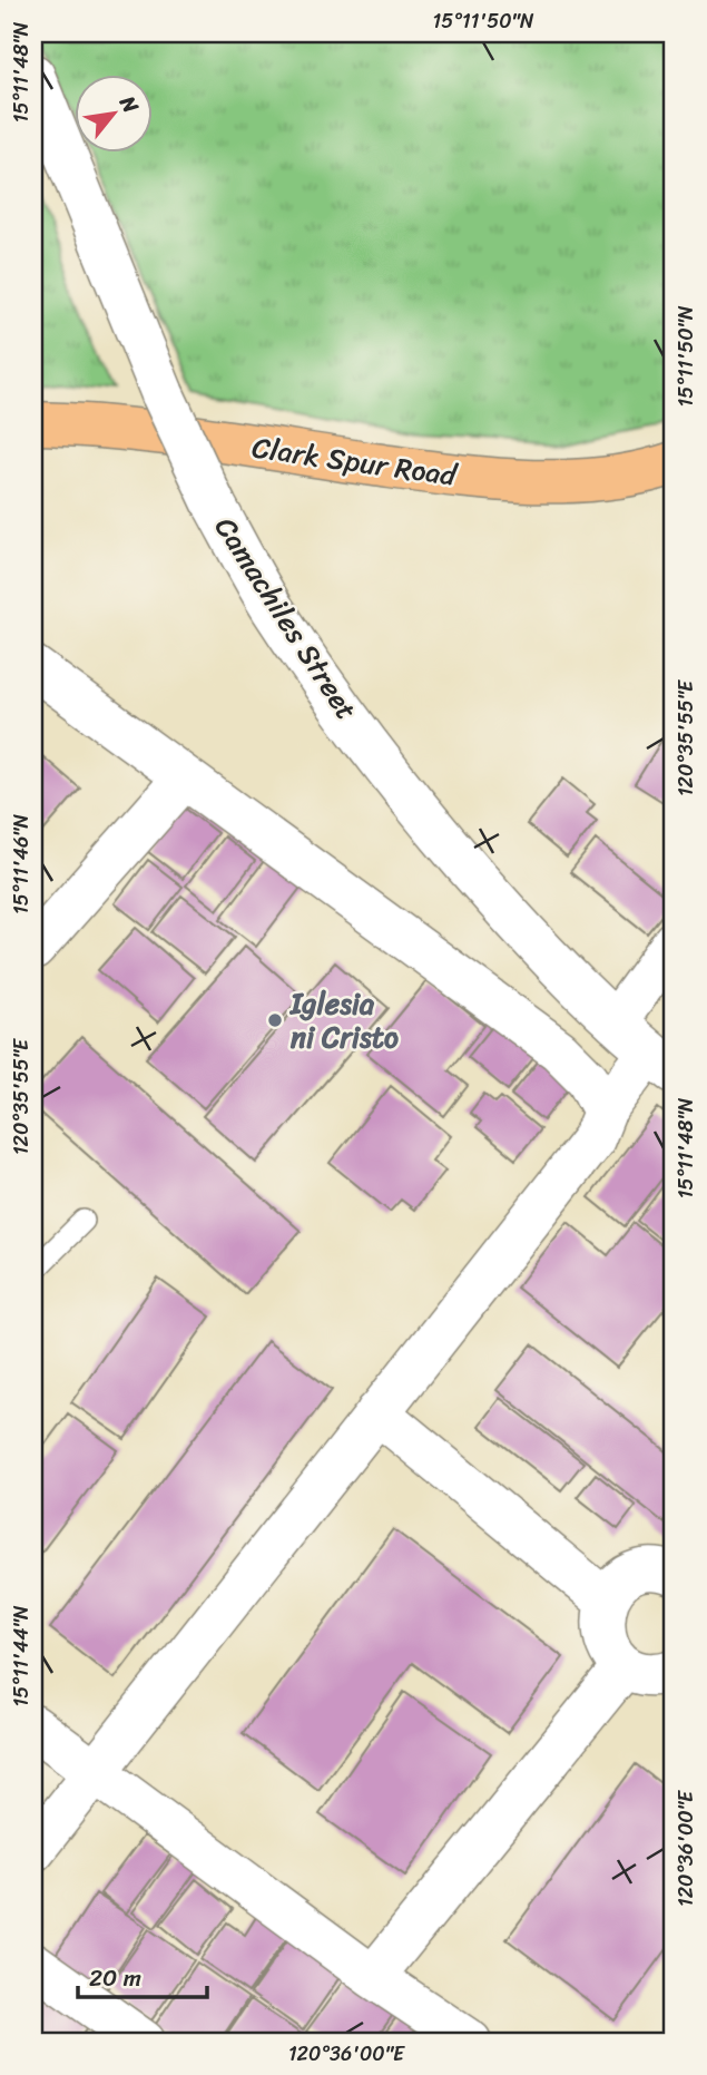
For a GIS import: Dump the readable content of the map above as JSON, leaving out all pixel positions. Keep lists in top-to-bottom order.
{
  "streets": {
    "highway": ["Clark Spur Road"],
    "street": ["Camachiles Street"]
  },
  "places": ["Iglesia ni Cristo"],
  "scale_bar": "20 m",
  "north": "top right",
  "coordinates": [
    "15°11'50\"N",
    "15°11'48\"N",
    "120°35'55\"E",
    "15°11'46\"N",
    "15°11'44\"N",
    "120°36'00\"E"
  ]
}
